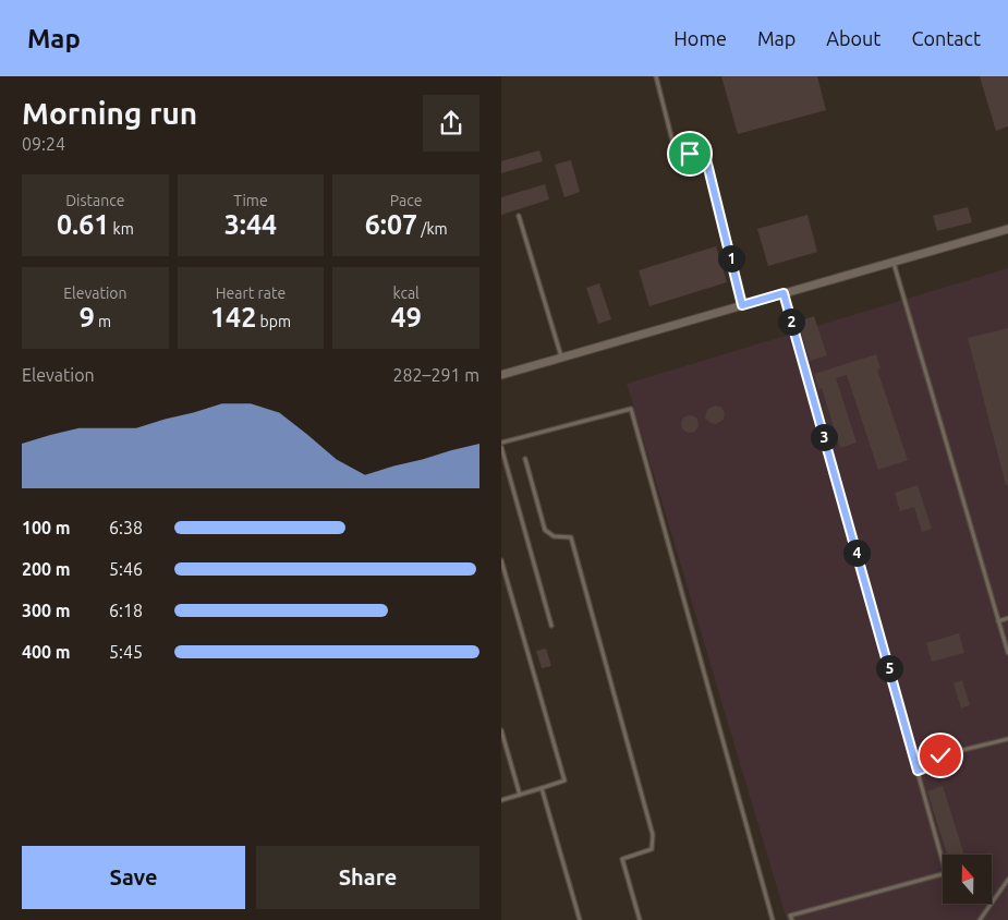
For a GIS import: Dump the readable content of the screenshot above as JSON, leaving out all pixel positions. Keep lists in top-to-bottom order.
{
  "north": "top",
  "page": {
    "header": "Map",
    "nav": [
      "Home",
      "Map",
      "About",
      "Contact"
    ],
    "heading": ["Morning run", "09:24"],
    "stats": [
      ["Distance", "0.61 km"],
      ["Time", "3:44"],
      ["Pace", "6:07 /km"],
      ["Elevation", "9 m"],
      ["Heart rate", "142 bpm"],
      ["kcal", "49"]
    ],
    "pins": [
      "1",
      "2",
      "3",
      "4",
      "5"
    ],
    "chart": ["Elevation", "282–291 m"],
    "list": [
      {
        "name": "100 m",
        "note": "6:38"
      },
      {
        "name": "200 m",
        "note": "5:46"
      },
      {
        "name": "300 m",
        "note": "6:18"
      },
      {
        "name": "400 m",
        "note": "5:45"
      }
    ],
    "buttons": ["Save", "Share"]
  }
}
